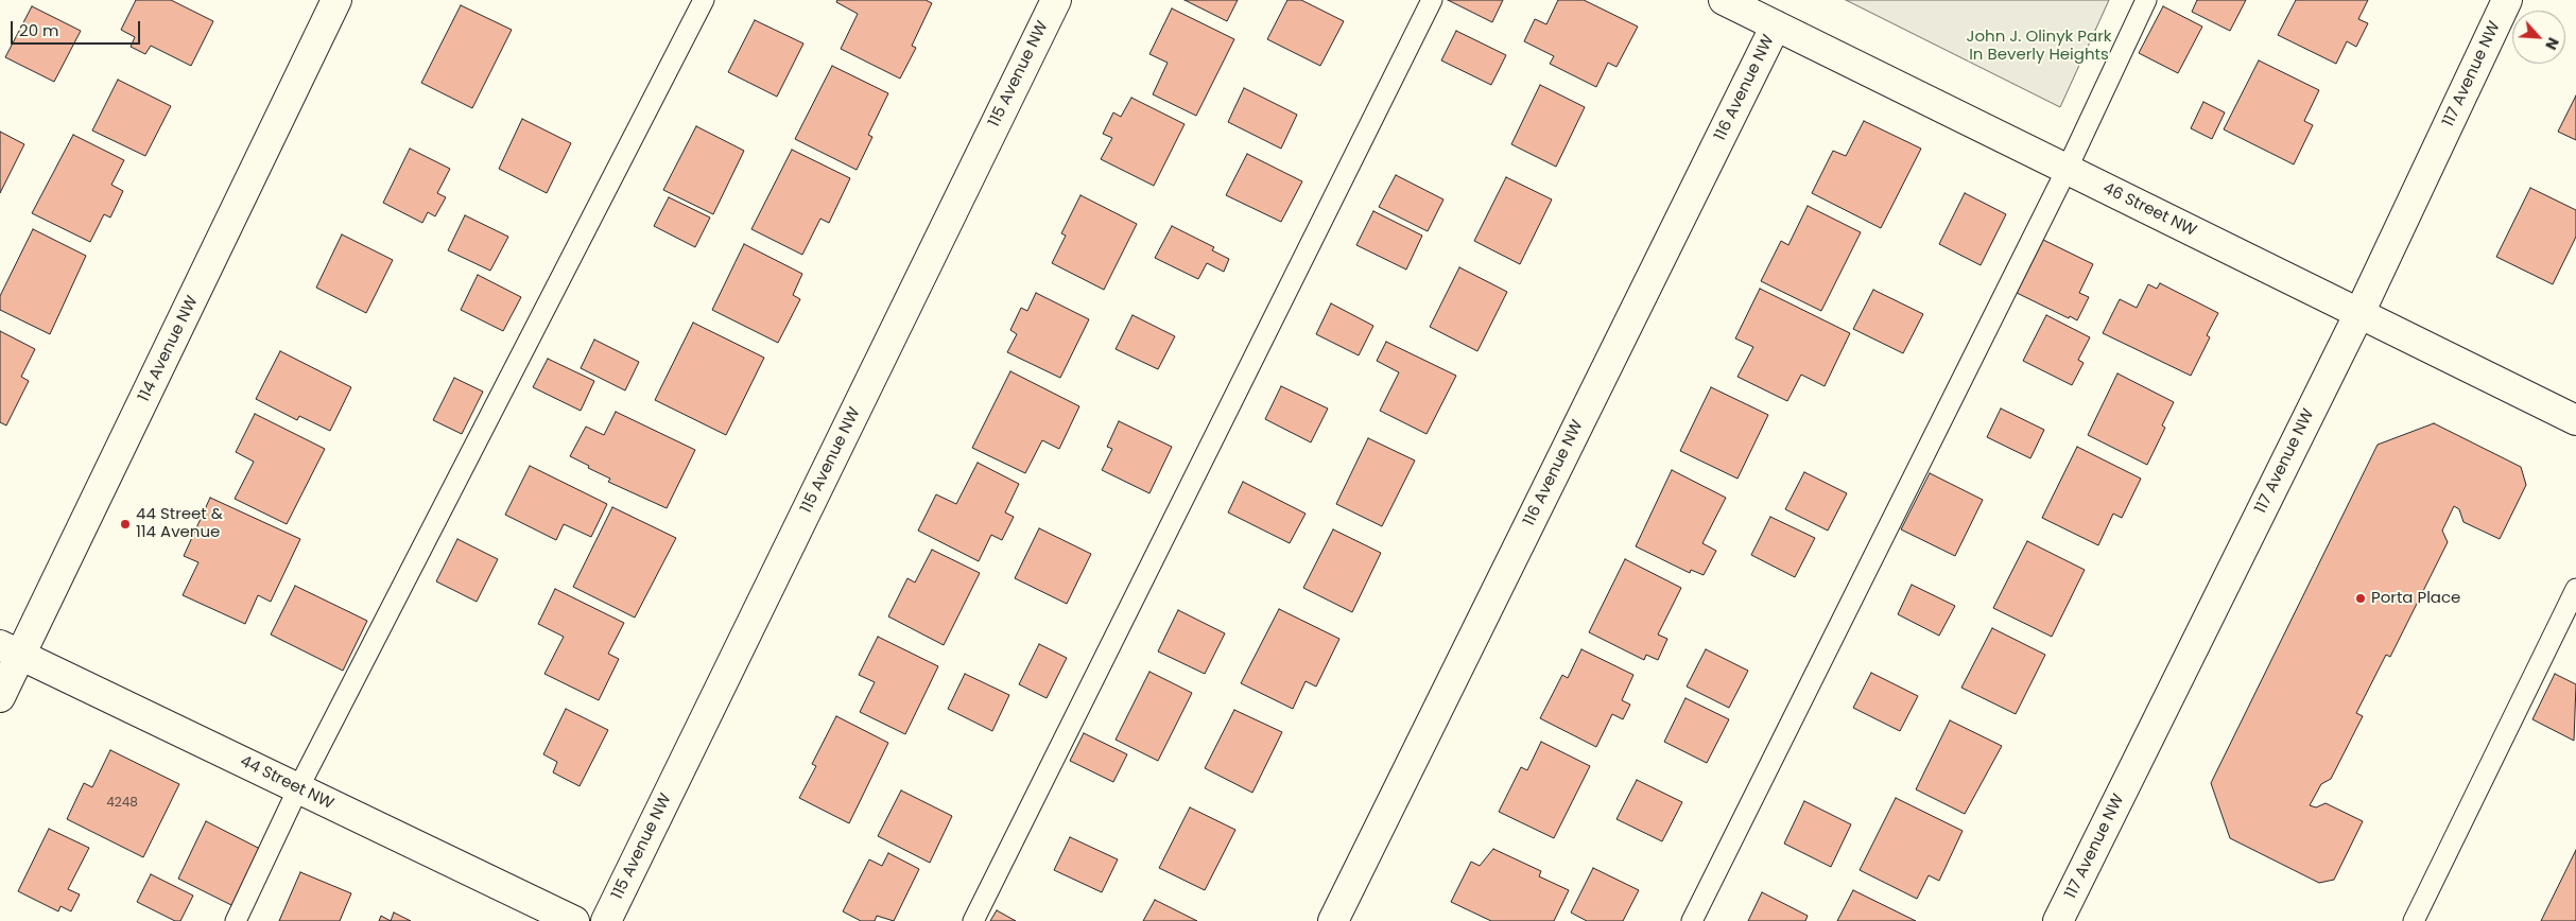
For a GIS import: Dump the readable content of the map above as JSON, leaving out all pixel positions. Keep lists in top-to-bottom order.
{
  "streets": {
    "street": [
      "115 Avenue NW",
      "117 Avenue NW",
      "116 Avenue NW",
      "46 Street NW",
      "114 Avenue NW",
      "44 Street NW"
    ]
  },
  "crossings": [
    ["117 Avenue NW", "46 Street NW"],
    ["116 Avenue NW", "46 Street NW"],
    ["114 Avenue NW", "44 Street NW"]
  ],
  "parks": ["John J. Olinyk Park In Beverly Heights"],
  "places": ["44 Street & 114 Avenue", "Porta Place"],
  "house_numbers": ["4248"],
  "scale_bar": "20 m",
  "north": "bottom right"
}
